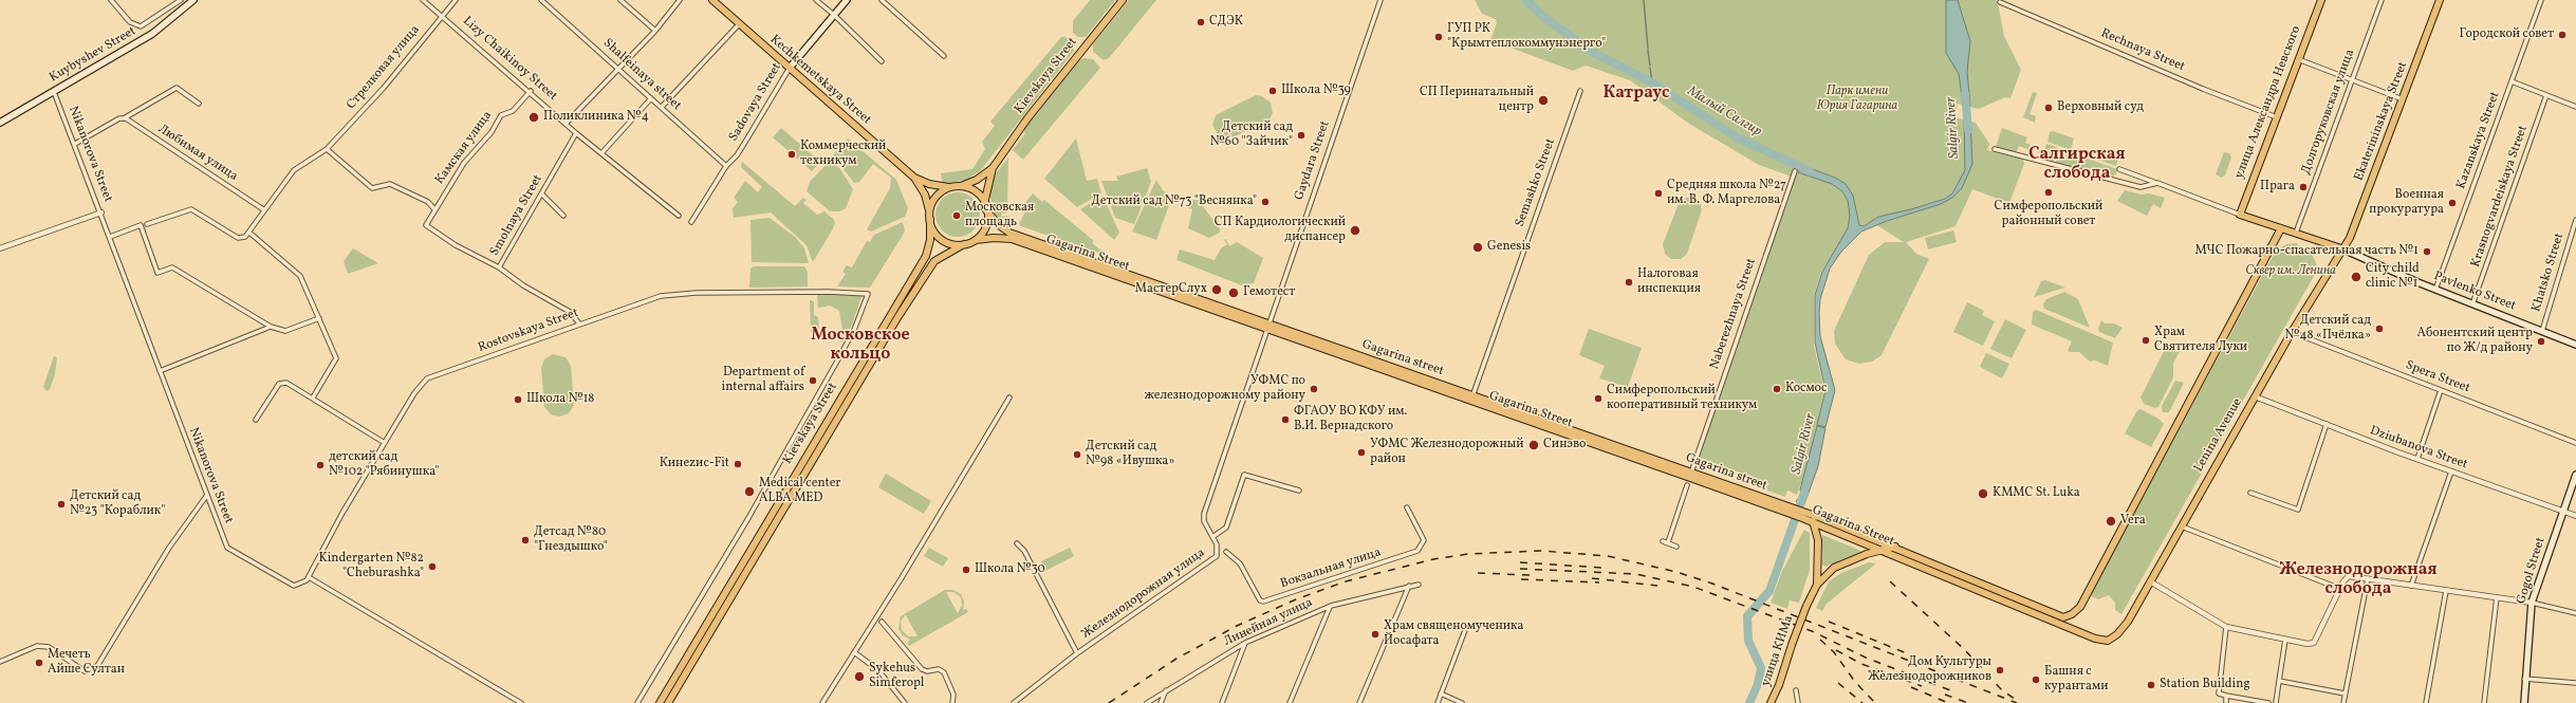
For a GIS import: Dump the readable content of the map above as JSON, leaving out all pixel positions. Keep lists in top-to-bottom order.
{
  "streets": {
    "main road": [
      "Kuybyshev Street",
      "Kievskaya Street",
      "Kechkemetskaya Street",
      "Sadovaya Street",
      "улица Александра Невского",
      "Ekaterininskaya Street",
      "Gagarina Street",
      "Pavlenko Street",
      "Gagarina street",
      "Lenina Avenue",
      "Gogol Street",
      "улица КИМа"
    ],
    "street": [
      "Rechnaya Street",
      "Lizy Chaikinoy Street",
      "Стрелковая улица",
      "Shalfeinaya street",
      "Долгоруковская улица",
      "Kazanskaya Street",
      "Камская улица",
      "Любимая улица",
      "Nikanorova Street",
      "Gaydara Street",
      "Semashko Street",
      "Krasnogvardeiskaya Street",
      "Smolnaya Street",
      "Khatsko Street",
      "Naberezhnaya Street",
      "Rostovskaya Street",
      "Spera Street",
      "Dziubanova Street",
      "Вокзальная улица",
      "Железнодорожная улица",
      "Линейная улица"
    ]
  },
  "crossings": [
    ["Rechnaya Street", "улица Александра Невского"],
    ["Kuybyshev Street", "Nikanorova Street"],
    ["Lizy Chaikinoy Street", "Стрелковая улица"],
    ["Lizy Chaikinoy Street", "Камская улица"],
    ["Lizy Chaikinoy Street", "Smolnaya Street"],
    ["Стрелковая улица", "Любимая улица"],
    ["Shalfeinaya street", "Sadovaya Street"],
    ["Kievskaya Street", "Kechkemetskaya Street"],
    ["Kievskaya Street", "Gagarina Street"],
    ["Kechkemetskaya Street", "Sadovaya Street"],
    ["Kechkemetskaya Street", "Gagarina Street"],
    ["Ekaterininskaya Street", "Pavlenko Street"],
    ["Ekaterininskaya Street", "Lenina Avenue"],
    ["Kazanskaya Street", "Pavlenko Street"],
    ["Камская улица", "Smolnaya Street"],
    ["Nikanorova Street", "Rostovskaya Street"],
    ["Gaydara Street", "Gagarina Street"],
    ["Gaydara Street", "Железнодорожная улица"],
    ["Semashko Street", "Gagarina Street"],
    ["Semashko Street", "Gagarina street"],
    ["Krasnogvardeiskaya Street", "Pavlenko Street"],
    ["Smolnaya Street", "Rostovskaya Street"],
    ["Gagarina Street", "Gagarina street"],
    ["Gagarina Street", "Lenina Avenue"],
    ["Gagarina Street", "Железнодорожная улица"],
    ["Khatsko Street", "Pavlenko Street"],
    ["Pavlenko Street", "Lenina Avenue"],
    ["Naberezhnaya Street", "Gagarina street"],
    ["Spera Street", "Lenina Avenue"],
    ["Lenina Avenue", "Dziubanova Street"],
    ["Dziubanova Street", "Gogol Street"]
  ],
  "districts": [
    "Катраус",
    "Салгирская слобода",
    "Московское кольцо",
    "Железнодорожная слобода"
  ],
  "water": ["Малый Салгир", "Salgir River"],
  "parks": ["Парк имени Юрия Гагарина", "Сквер им. Ленина"],
  "places": [
    "СДЭК",
    "Городской совет",
    "ГУП РК \"Крымтеплокоммунэнерго\"",
    "Школа №39",
    "СП Перинатальный центр",
    "Верховный суд",
    "Поликлиника №4",
    "Детский сад №60 \"Зайчик\"",
    "Коммерческий техникум",
    "Прага",
    "Симферопольский районный совет",
    "Средняя школа №27 им. В. Ф. Маргелова",
    "Детский сад №73 \"Веснянка\"",
    "Военная прокуратура",
    "Московская площадь",
    "СП Кардиологический диспансер",
    "Genesis",
    "МЧС Пожарно-спасательная часть №1",
    "City child clinic №1",
    "Налоговая инспекция",
    "МастерСлух",
    "Гемотест",
    "Детский сад №48 «Пчёлка»",
    "Храм Святителя Луки",
    "Абонентский центр по Ж/д району",
    "Department of internal affairs",
    "УФМС по железнодорожному району",
    "Космос",
    "Симферопольский кооперативный техникум",
    "Школа №18",
    "ФГАОУ ВО КФУ им. В.И. Вернадского",
    "Синэво",
    "УФМС Железнодорожный район",
    "Детский сад №98 «Ивушка»",
    "Кинеzис-Fit",
    "детский сад №102 \"Рябинушка\"",
    "Medical center ALBA MED",
    "KMMC St. Luka",
    "Детский сад №23 \"Кораблик\"",
    "Vera",
    "Детсад №80 \"Гнездышко\"",
    "Kindergarten №82 \"Cheburashka\"",
    "Школа №30",
    "Храм священомученика Йосафата",
    "Мечеть Айше Султан",
    "Дом Культуры Железнодорожников",
    "Sykehus Simferopl",
    "Башня с курантами",
    "Station Building"
  ]
}
